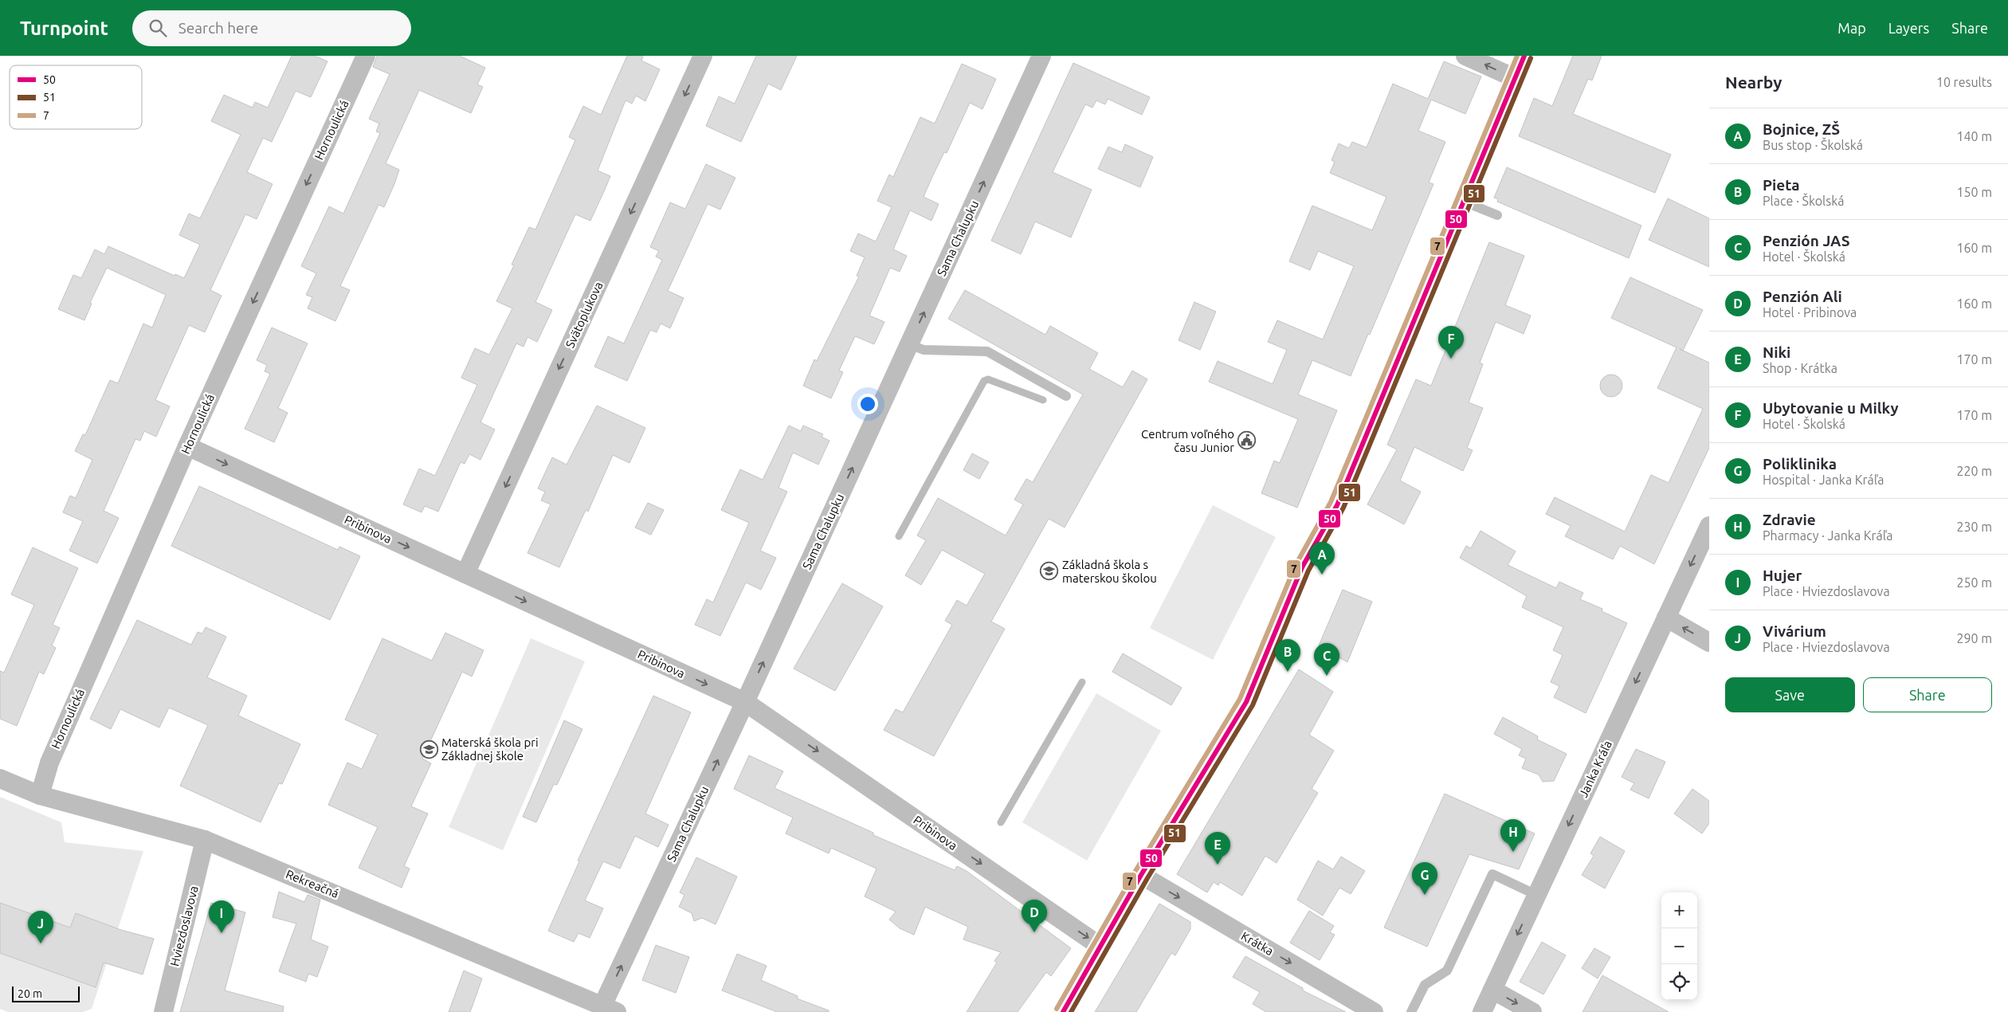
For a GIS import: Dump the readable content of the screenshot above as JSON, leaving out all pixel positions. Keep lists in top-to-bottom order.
{
  "streets": {
    "street": [
      "Hornoulická",
      "Sama Chalupku",
      "Svätoplukova",
      "Pribinova",
      "Janka Kráľa",
      "Rekreačná",
      "Hviezdoslavova",
      "Krátka"
    ]
  },
  "crossings": [
    ["Hornoulická", "Pribinova"],
    ["Hornoulická", "Rekreačná"],
    ["Sama Chalupku", "Pribinova"],
    ["Sama Chalupku", "Rekreačná"],
    ["Svätoplukova", "Pribinova"],
    ["Rekreačná", "Hviezdoslavova"]
  ],
  "one_way": [
    "Hornoulická",
    "Sama Chalupku",
    "Svätoplukova",
    "Pribinova",
    "Janka Kráľa",
    "Krátka"
  ],
  "places": {
    "public building": ["Centrum voľného času Junior"],
    "school or university": ["Základná škola s materskou školou", "Materská škola pri Základnej škole"]
  },
  "lines": ["transit line 50", "transit line 7", "transit line 51"],
  "legend": ["50", "51", "7"],
  "scale_bar": "20 m",
  "page": {
    "header": "Turnpoint",
    "search": "Search here",
    "nav": ["Map", "Layers", "Share"],
    "heading": ["Nearby", "10 results"],
    "list": [
      {
        "mark": "A",
        "name": "Bojnice, ZŠ",
        "note": "Bus stop · Školská",
        "value": "140 m"
      },
      {
        "mark": "B",
        "name": "Pieta",
        "note": "Place · Školská",
        "value": "150 m"
      },
      {
        "mark": "C",
        "name": "Penzión JAS",
        "note": "Hotel · Školská",
        "value": "160 m"
      },
      {
        "mark": "D",
        "name": "Penzión Ali",
        "note": "Hotel · Pribinova",
        "value": "160 m"
      },
      {
        "mark": "E",
        "name": "Niki",
        "note": "Shop · Krátka",
        "value": "170 m"
      },
      {
        "mark": "F",
        "name": "Ubytovanie u Milky",
        "note": "Hotel · Školská",
        "value": "170 m"
      },
      {
        "mark": "G",
        "name": "Poliklinika",
        "note": "Hospital · Janka Kráľa",
        "value": "220 m"
      },
      {
        "mark": "H",
        "name": "Zdravie",
        "note": "Pharmacy · Janka Kráľa",
        "value": "230 m"
      },
      {
        "mark": "I",
        "name": "Hujer",
        "note": "Place · Hviezdoslavova",
        "value": "250 m"
      },
      {
        "mark": "J",
        "name": "Vivárium",
        "note": "Place · Hviezdoslavova",
        "value": "290 m"
      }
    ],
    "pins": [
      "F",
      "A",
      "B",
      "C",
      "H",
      "E",
      "G",
      "D",
      "I",
      "J"
    ],
    "buttons": ["Save", "Share"],
    "map_buttons": ["+", "−"],
    "scale": "20 m"
  }
}
